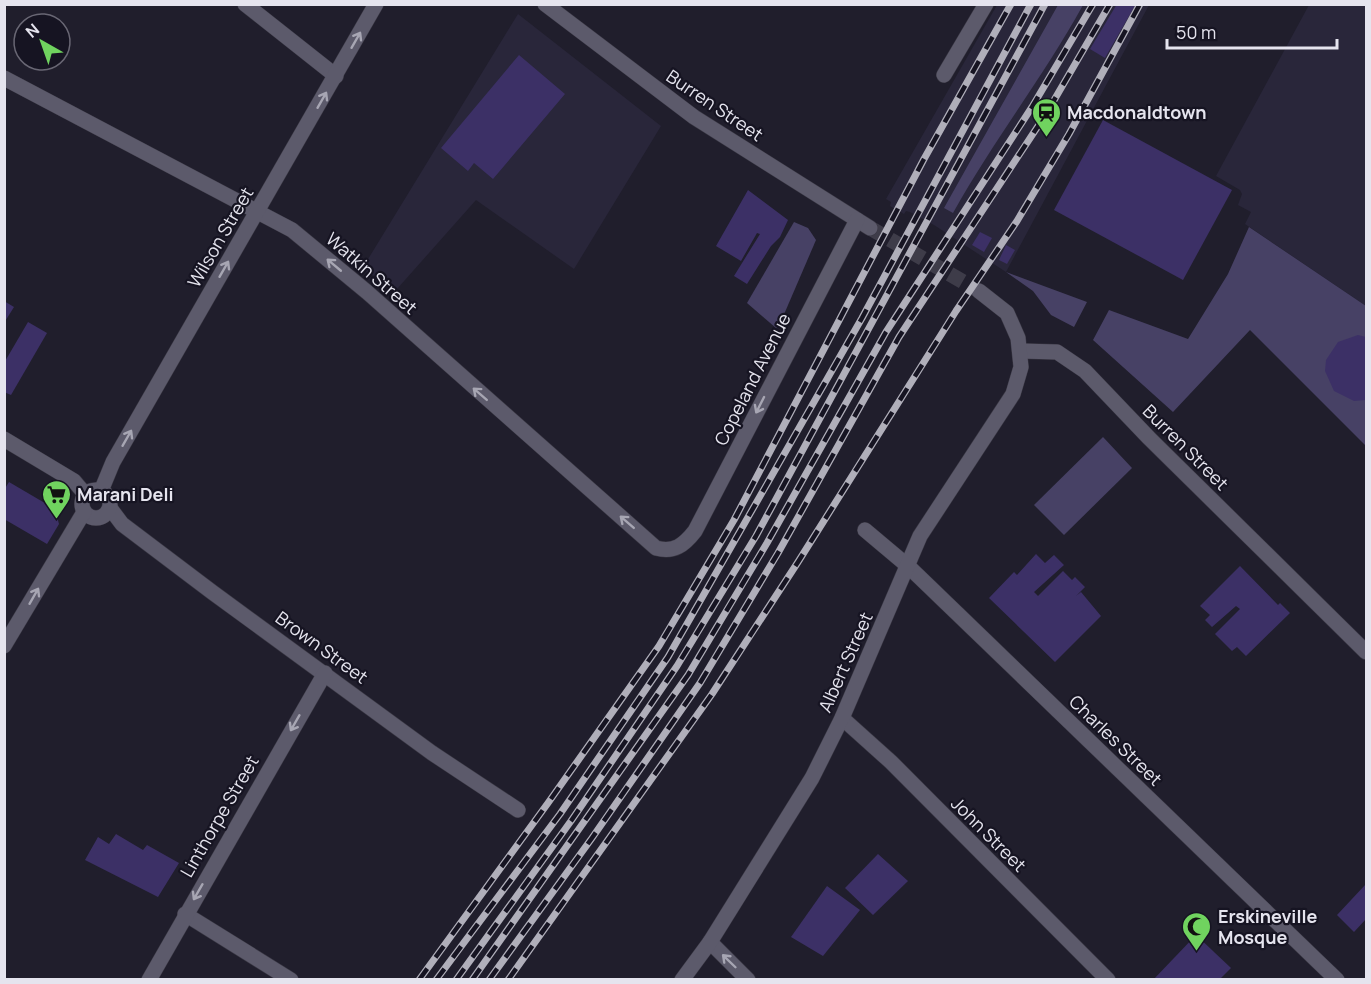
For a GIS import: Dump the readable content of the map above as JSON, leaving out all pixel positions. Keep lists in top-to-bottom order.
{
  "streets": {
    "street": [
      "Burren Street",
      "Wilson Street",
      "Watkin Street",
      "Copeland Avenue",
      "Brown Street",
      "Albert Street",
      "Charles Street",
      "Linthorpe Street",
      "John Street"
    ]
  },
  "crossings": [
    ["Burren Street", "Copeland Avenue"],
    ["Burren Street", "Albert Street"],
    ["Wilson Street", "Watkin Street"],
    ["Wilson Street", "Brown Street"],
    ["Watkin Street", "Copeland Avenue"],
    ["Brown Street", "Linthorpe Street"],
    ["Albert Street", "Charles Street"],
    ["Albert Street", "John Street"]
  ],
  "one_way": [
    "Wilson Street",
    "Watkin Street",
    "Copeland Avenue",
    "Linthorpe Street"
  ],
  "places": {
    "station": ["Macdonaldtown"],
    "supermarket": ["Marani Deli"],
    "mosque": ["Erskineville Mosque"]
  },
  "scale_bar": "50 m",
  "north": "top left"
}
